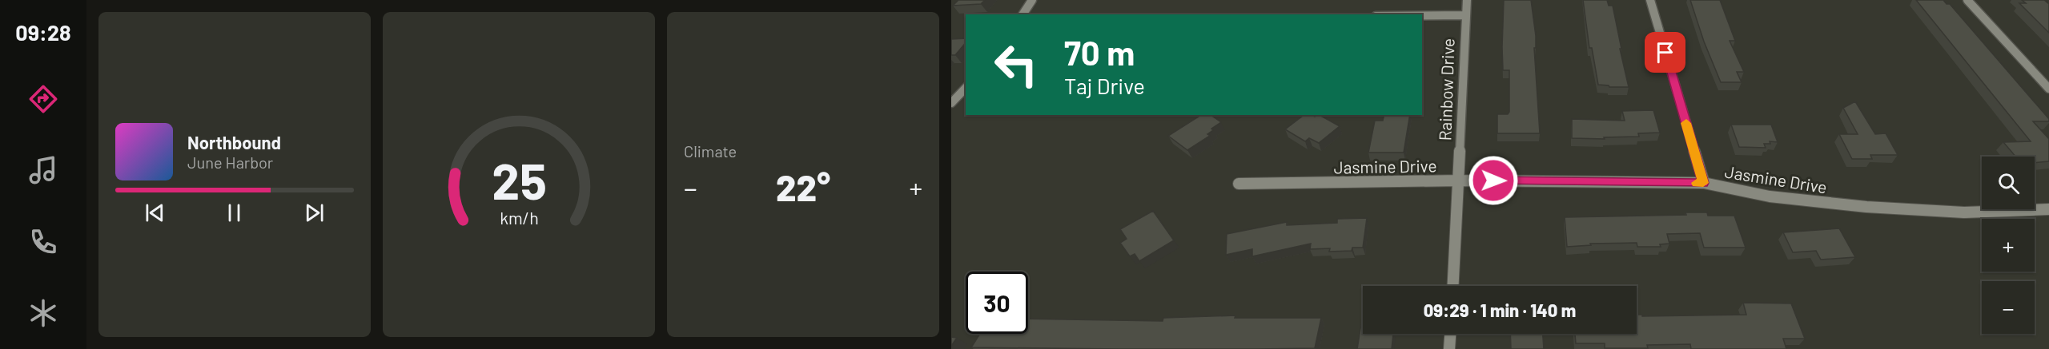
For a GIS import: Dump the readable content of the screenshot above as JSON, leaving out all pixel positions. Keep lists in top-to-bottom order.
{
  "streets": {
    "street": ["Rainbow Drive", "Jasmine Drive"]
  },
  "crossings": [
    ["Rainbow Drive", "Jasmine Drive"]
  ],
  "page": {
    "tabs": "09:28",
    "tile": "Climate",
    "turn": ["70 m", "Taj Drive"],
    "song": ["Northbound", "June Harbor"],
    "map_buttons": ["+", "−"],
    "heat": ["−", "22°", "+"],
    "limit": "30",
    "trip": "09:29 · 1 min · 140 m",
    "gauge": ["25", "km/h"]
  }
}
